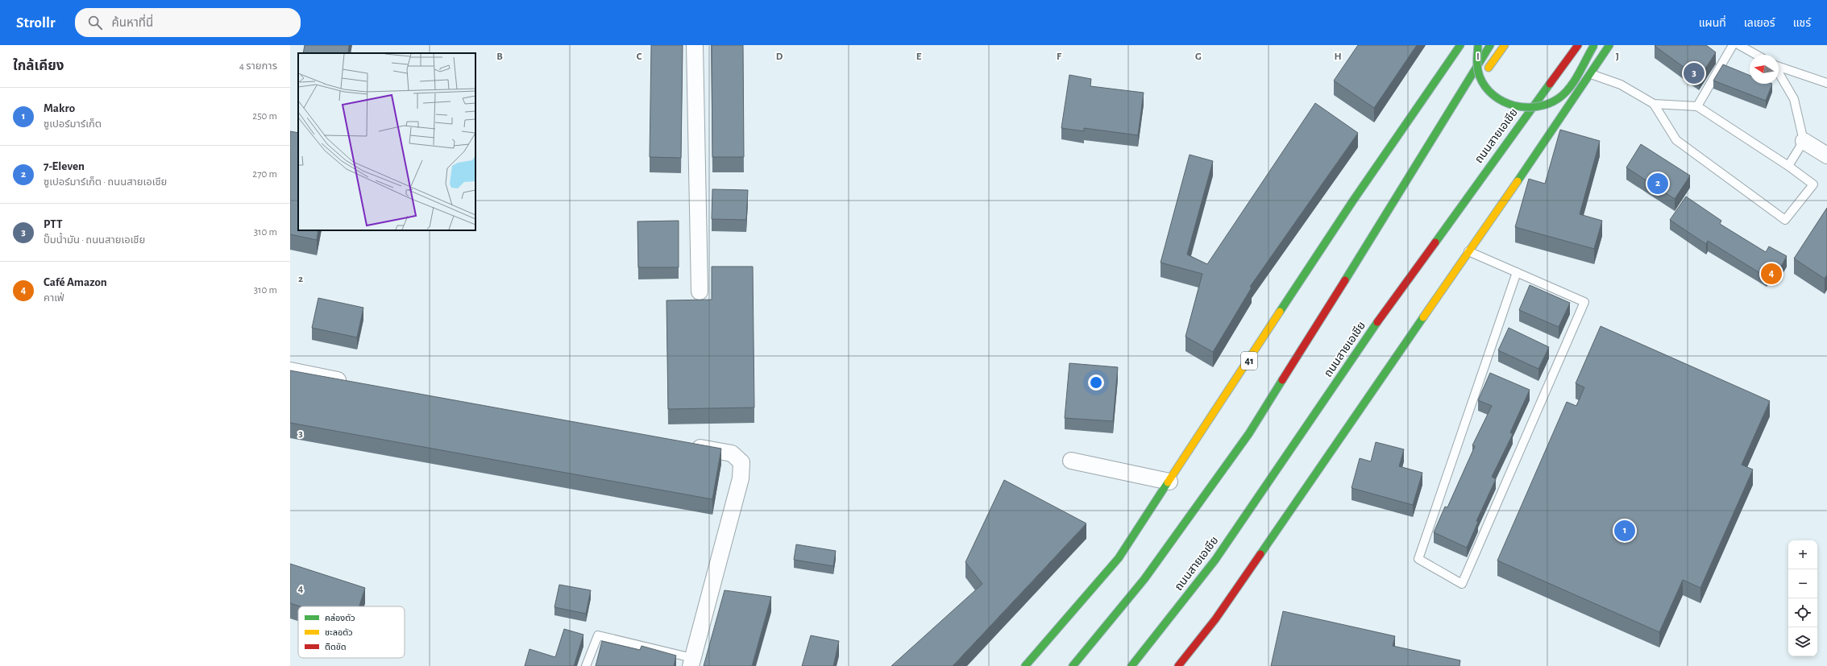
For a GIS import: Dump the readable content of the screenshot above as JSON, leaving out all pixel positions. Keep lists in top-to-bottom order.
{
  "streets": {
    "highway": ["ถนนสายเอเชีย", "41"]
  },
  "legend": ["คล่องตัว", "ชะลอตัว", "ติดขัด"],
  "north": "left",
  "page": {
    "header": "Strollr",
    "search": "ค้นหาที่นี่",
    "nav": ["แผนที่", "เลเยอร์", "แชร์"],
    "heading": ["ใกล้เคียง", "4 รายการ"],
    "pins": [
      "3",
      "2",
      "4",
      "1"
    ],
    "list": [
      {
        "mark": "1",
        "name": "Makro",
        "note": "ซูเปอร์มาร์เก็ต",
        "value": "250 m"
      },
      {
        "mark": "2",
        "name": "7-Eleven",
        "note": "ซูเปอร์มาร์เก็ต · ถนนสายเอเชีย",
        "value": "270 m"
      },
      {
        "mark": "3",
        "name": "PTT",
        "note": "ปั๊มน้ำมัน · ถนนสายเอเชีย",
        "value": "310 m"
      },
      {
        "mark": "4",
        "name": "Café Amazon",
        "note": "คาเฟ่",
        "value": "310 m"
      }
    ],
    "map_buttons": ["+", "−"]
  },
  "grid": {
    "columns": [
      "B",
      "C",
      "D",
      "E",
      "F",
      "G",
      "H",
      "I",
      "J"
    ],
    "rows": ["2", "3", "4"]
  }
}
